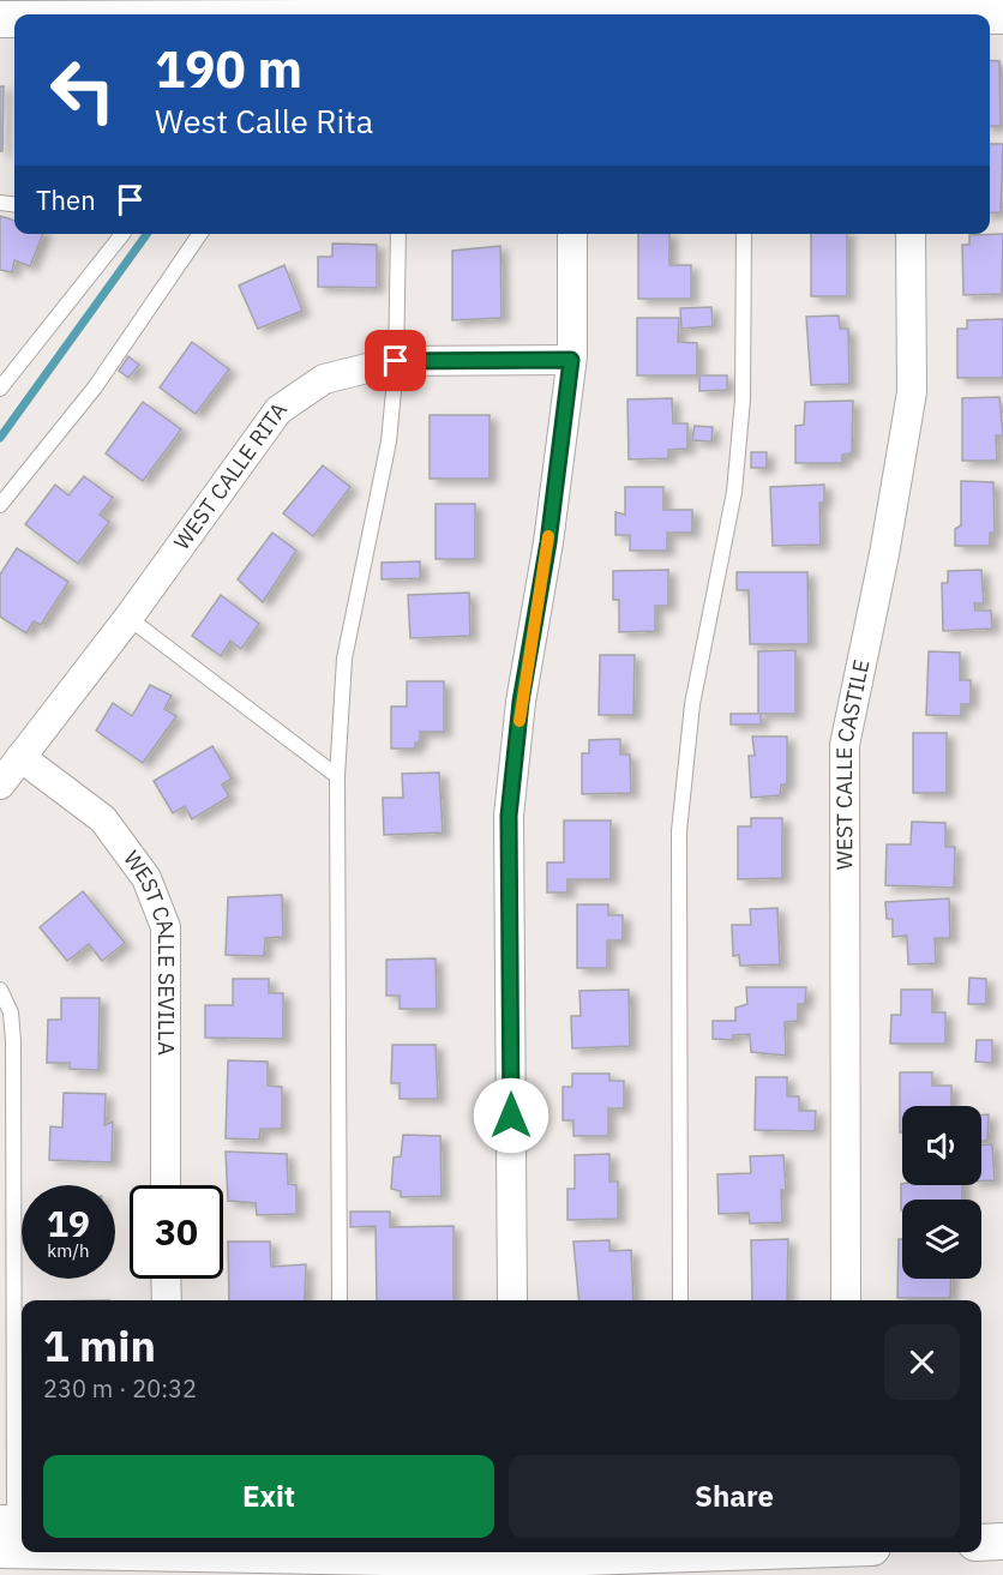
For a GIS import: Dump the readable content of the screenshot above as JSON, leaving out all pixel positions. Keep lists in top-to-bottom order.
{
  "streets": {
    "street": ["WEST CALLE RITA", "WEST CALLE CASTILE", "WEST CALLE SEVILLA"]
  },
  "crossings": [
    ["WEST CALLE RITA", "WEST CALLE SEVILLA"]
  ],
  "page": {
    "turn": ["190 m", "West Calle Rita"],
    "then": "Then",
    "speed": "19 km/h",
    "limit": "30",
    "heading": ["1 min", "230 m · 20:32"],
    "buttons": ["Exit", "Share"]
  }
}
